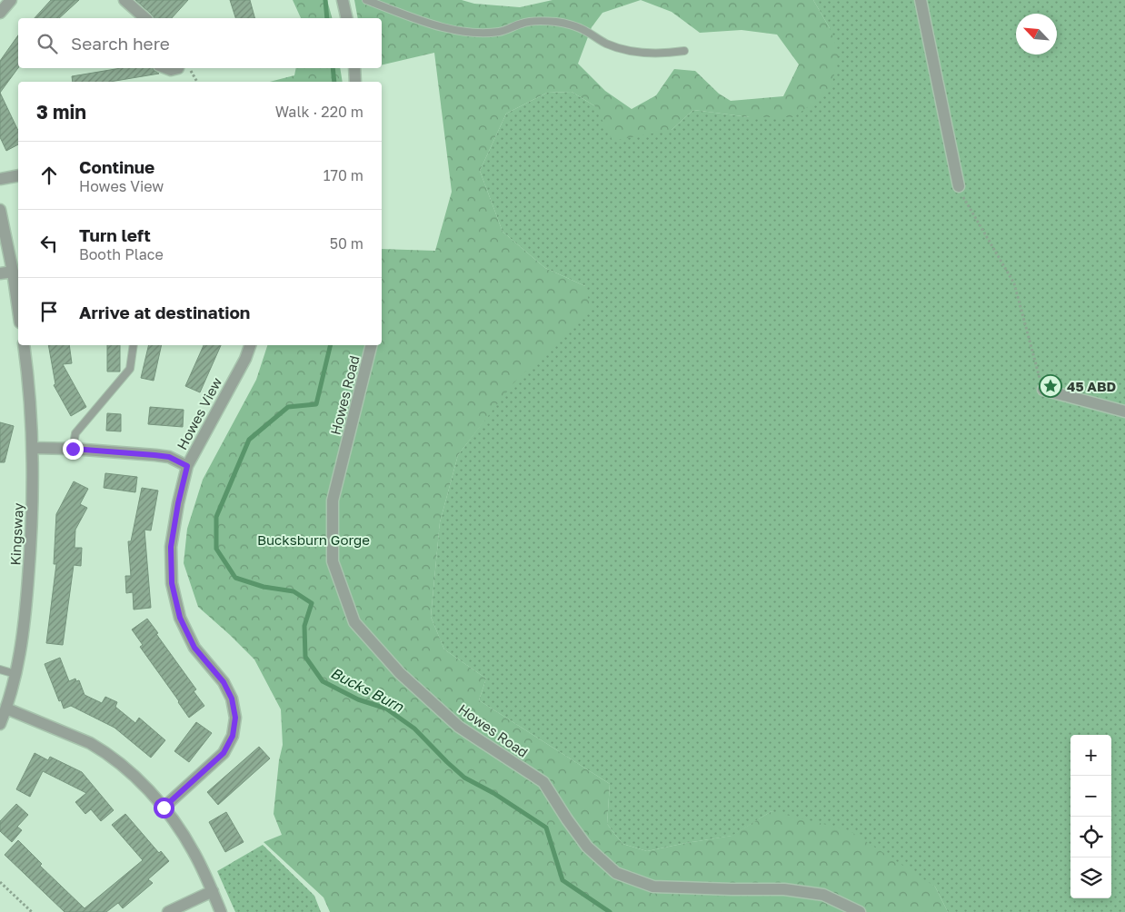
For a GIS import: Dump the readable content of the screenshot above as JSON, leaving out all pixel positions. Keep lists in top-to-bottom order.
{
  "streets": {
    "street": ["Howes Road", "Howes View", "Kingsway"]
  },
  "water": ["Bucks Burn"],
  "parks": ["Bucksburn Gorge"],
  "places": {
    "place": ["45 ABD"]
  },
  "north": "top left",
  "page": {
    "search": "Search here",
    "heading": ["3 min", "Walk · 220 m"],
    "list": [
      ["Continue", "Howes View", "170 m"],
      ["Turn left", "Booth Place", "50 m"],
      "Arrive at destination"
    ],
    "map_buttons": ["+", "−"]
  }
}
